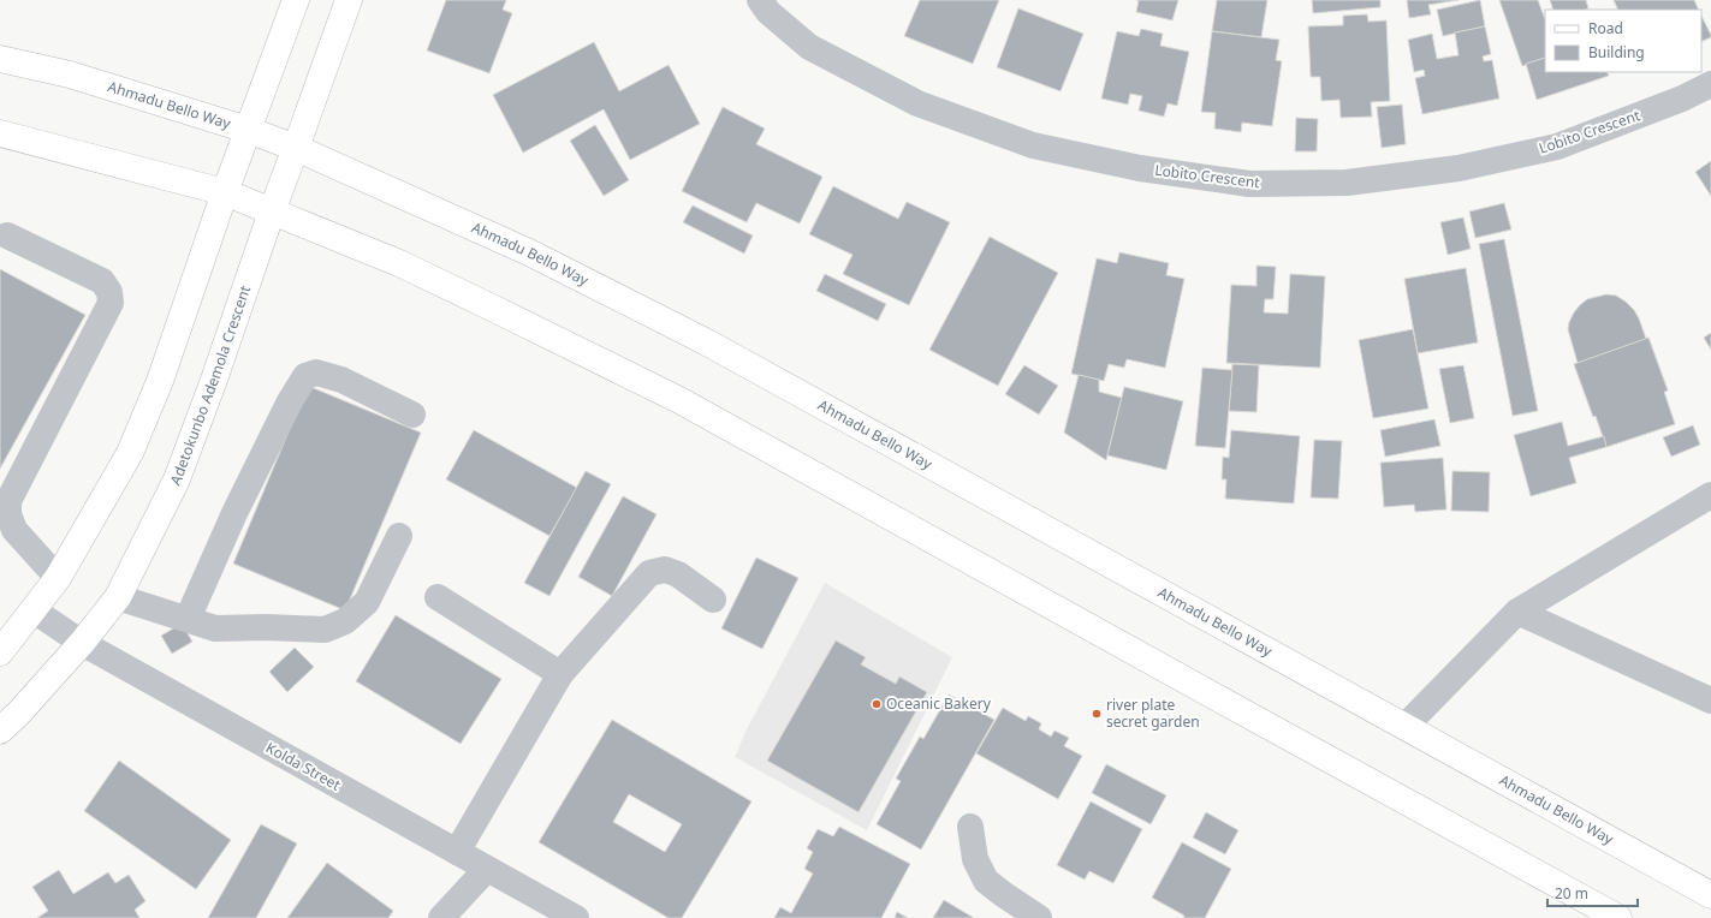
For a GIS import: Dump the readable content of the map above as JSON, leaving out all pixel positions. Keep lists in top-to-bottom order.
{
  "streets": {
    "main road": ["Ahmadu Bello Way", "Adetokunbo Ademola Crescent"],
    "street": ["Lobito Crescent", "Kolda Street"]
  },
  "crossings": [
    ["Ahmadu Bello Way", "Adetokunbo Ademola Crescent"],
    ["Adetokunbo Ademola Crescent", "Kolda Street"]
  ],
  "places": ["Oceanic Bakery", "river plate secret garden"],
  "legend": ["Road", "Building"],
  "scale_bar": "20 m"
}
